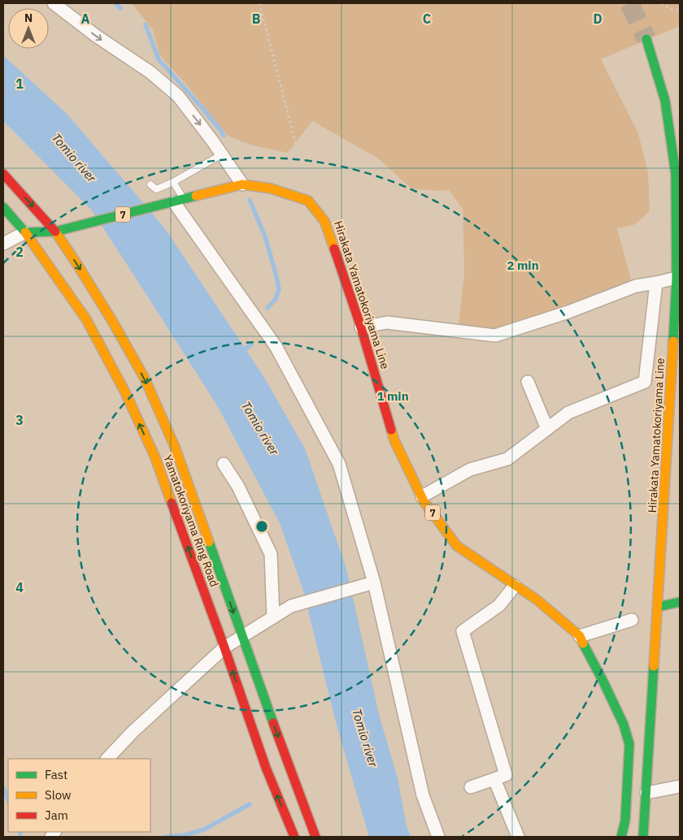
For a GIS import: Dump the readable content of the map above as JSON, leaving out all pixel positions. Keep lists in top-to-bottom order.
{
  "streets": {
    "main road": ["7", "Hirakata Yamatokoriyama Line", "Yamatokoriyama Ring Road"]
  },
  "crossings": [
    ["Hirakata Yamatokoriyama Line", "Yamatokoriyama Ring Road"]
  ],
  "water": ["Tomio river"],
  "legend": ["Fast", "Slow", "Jam"],
  "north": "top",
  "grid": {
    "columns": [
      "A",
      "B",
      "C",
      "D"
    ],
    "rows": [
      "1",
      "2",
      "3",
      "4"
    ]
  },
  "rings": ["2 min", "1 min"]
}
